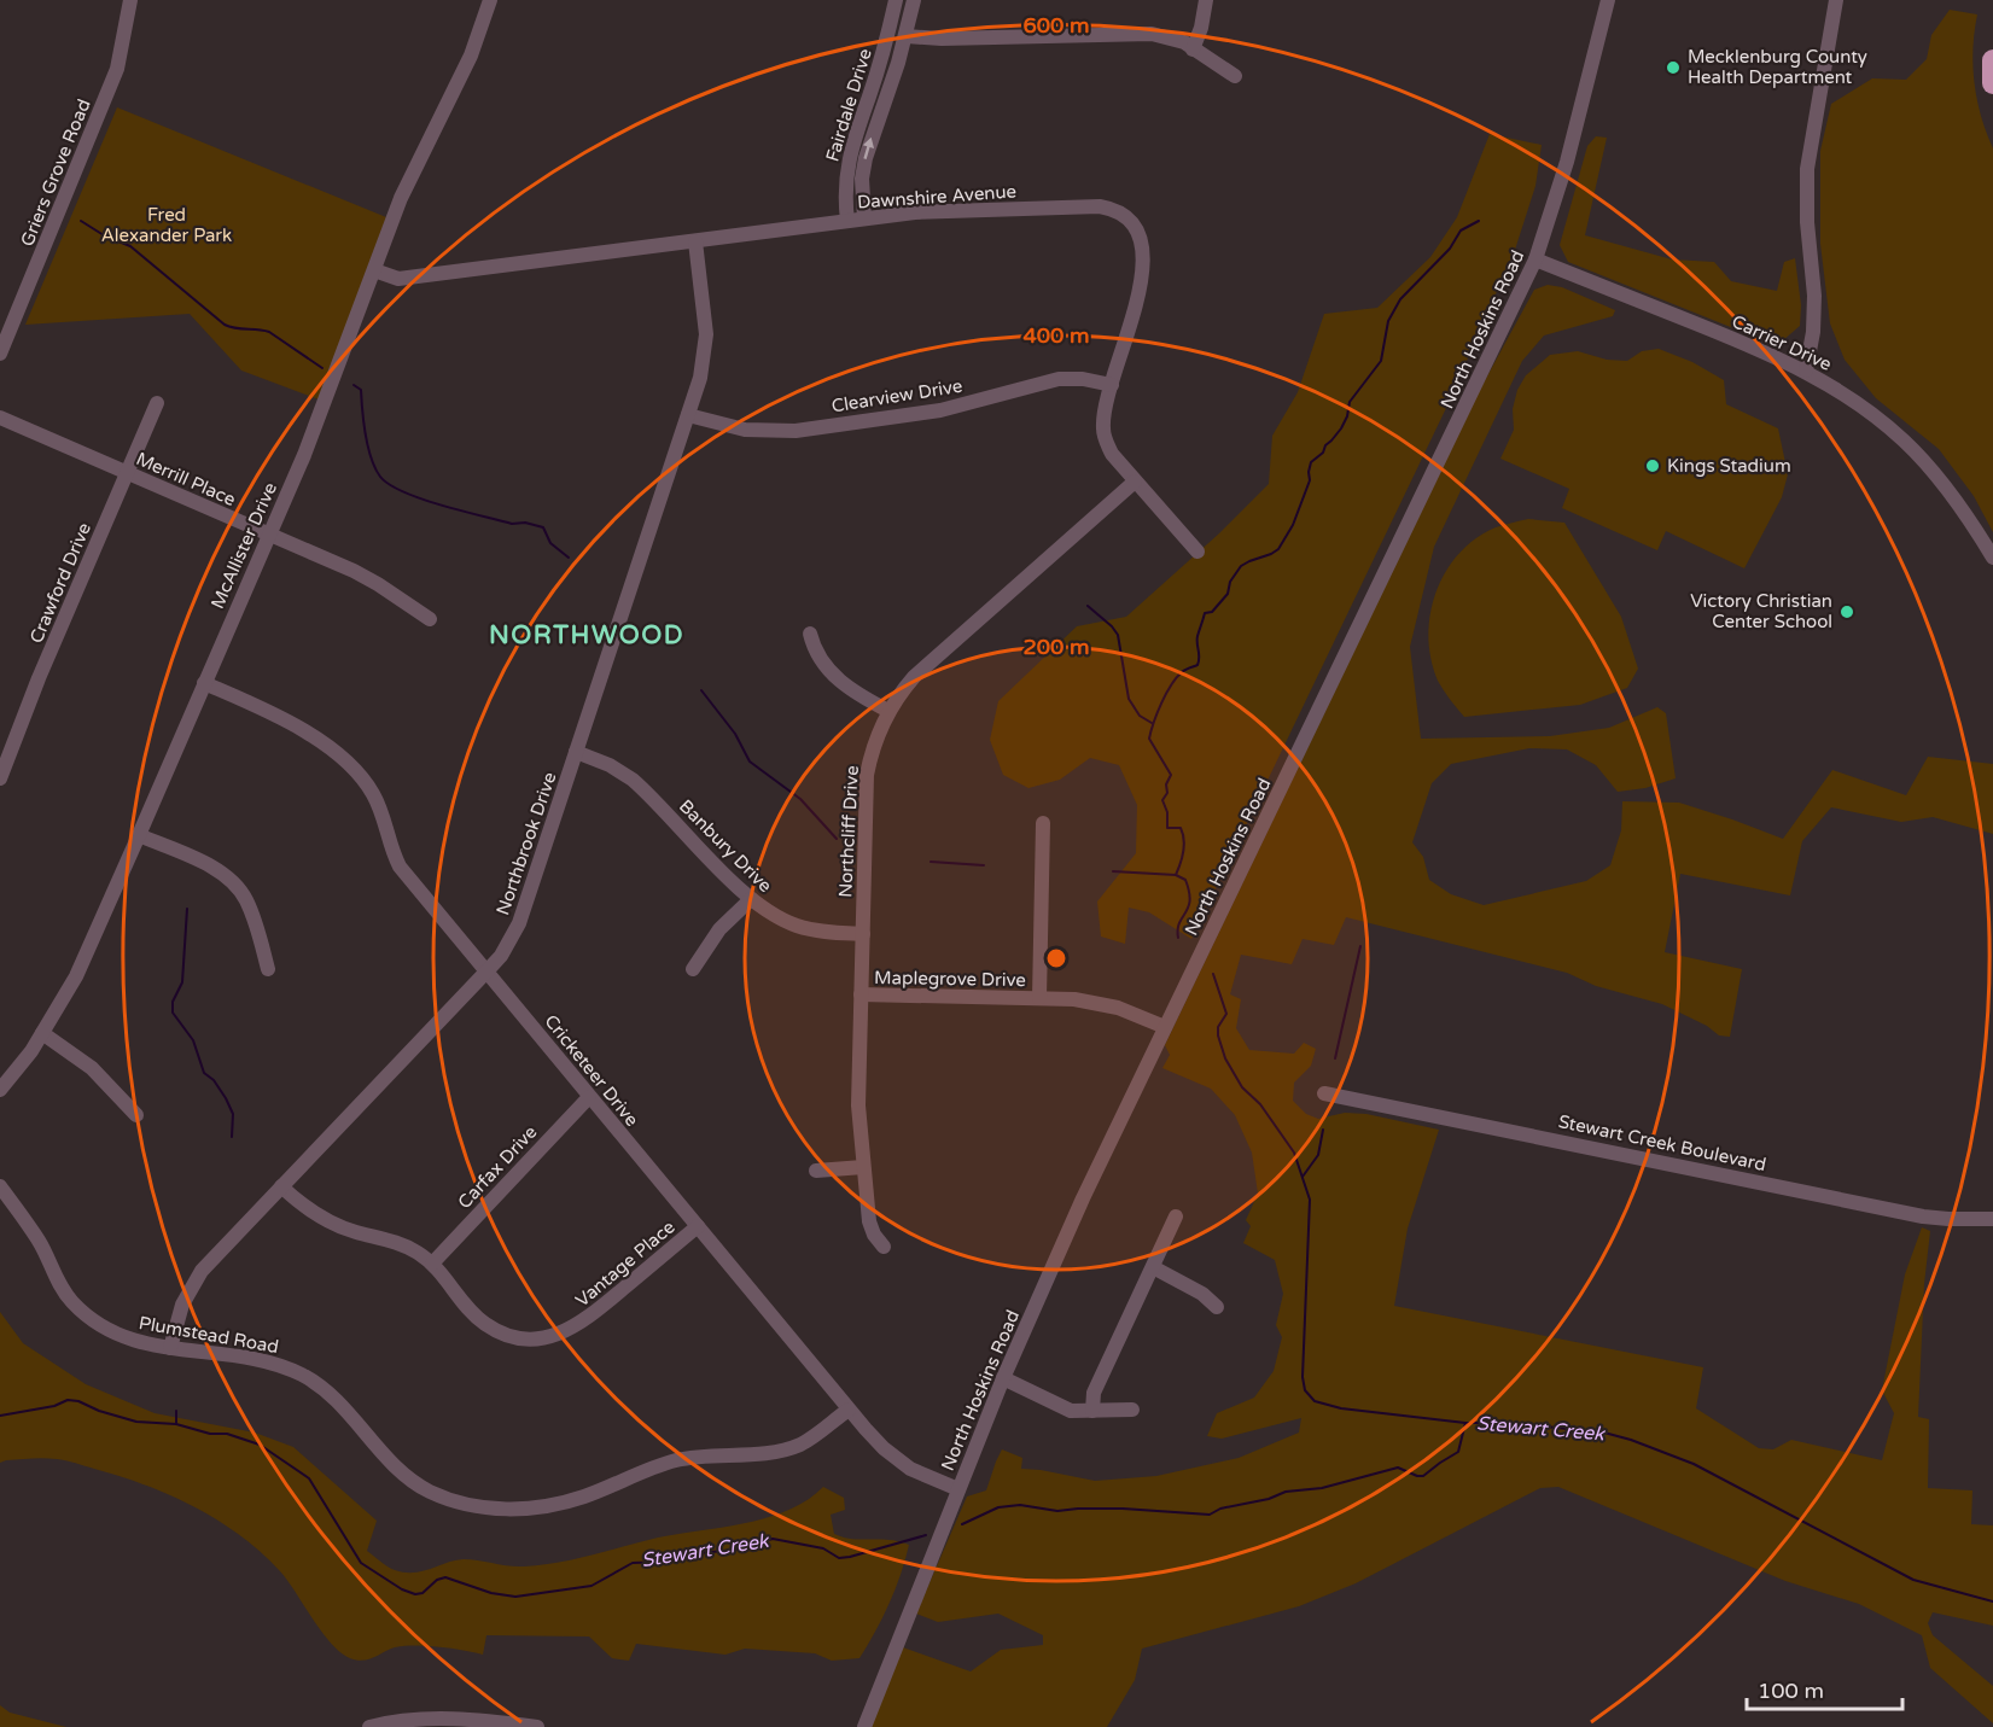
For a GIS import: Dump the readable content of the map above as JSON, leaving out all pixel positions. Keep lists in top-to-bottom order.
{
  "streets": {
    "street": [
      "Fairdale Drive",
      "Griers Grove Road",
      "Dawnshire Avenue",
      "North Hoskins Road",
      "Carrier Drive",
      "Clearview Drive",
      "Merrill Place",
      "McAllister Drive",
      "Crawford Drive",
      "Northcliff Drive",
      "Northbrook Drive",
      "Banbury Drive",
      "Maplegrove Drive",
      "Cricketeer Drive",
      "Stewart Creek Boulevard",
      "Carfax Drive",
      "Vantage Place",
      "Plumstead Road"
    ]
  },
  "crossings": [
    ["Fairdale Drive", "Dawnshire Avenue"],
    ["Dawnshire Avenue", "Clearview Drive"],
    ["Dawnshire Avenue", "McAllister Drive"],
    ["Dawnshire Avenue", "Northcliff Drive"],
    ["Dawnshire Avenue", "Northbrook Drive"],
    ["North Hoskins Road", "Carrier Drive"],
    ["North Hoskins Road", "Maplegrove Drive"],
    ["North Hoskins Road", "Cricketeer Drive"],
    ["Clearview Drive", "Northbrook Drive"],
    ["Merrill Place", "McAllister Drive"],
    ["Merrill Place", "Crawford Drive"],
    ["McAllister Drive", "Cricketeer Drive"],
    ["Northcliff Drive", "Banbury Drive"],
    ["Northcliff Drive", "Maplegrove Drive"],
    ["Northbrook Drive", "Banbury Drive"],
    ["Northbrook Drive", "Cricketeer Drive"],
    ["Northbrook Drive", "Vantage Place"],
    ["Northbrook Drive", "Plumstead Road"],
    ["Cricketeer Drive", "Carfax Drive"],
    ["Cricketeer Drive", "Vantage Place"],
    ["Cricketeer Drive", "Plumstead Road"],
    ["Carfax Drive", "Vantage Place"]
  ],
  "districts": ["NORTHWOOD"],
  "water": ["Stewart Creek"],
  "parks": ["Fred Alexander Park"],
  "places": ["Mecklenburg County Health Department", "Kings Stadium", "Victory Christian Center School"],
  "scale_bar": "100 m",
  "rings": ["600 m", "400 m", "200 m"]
}
